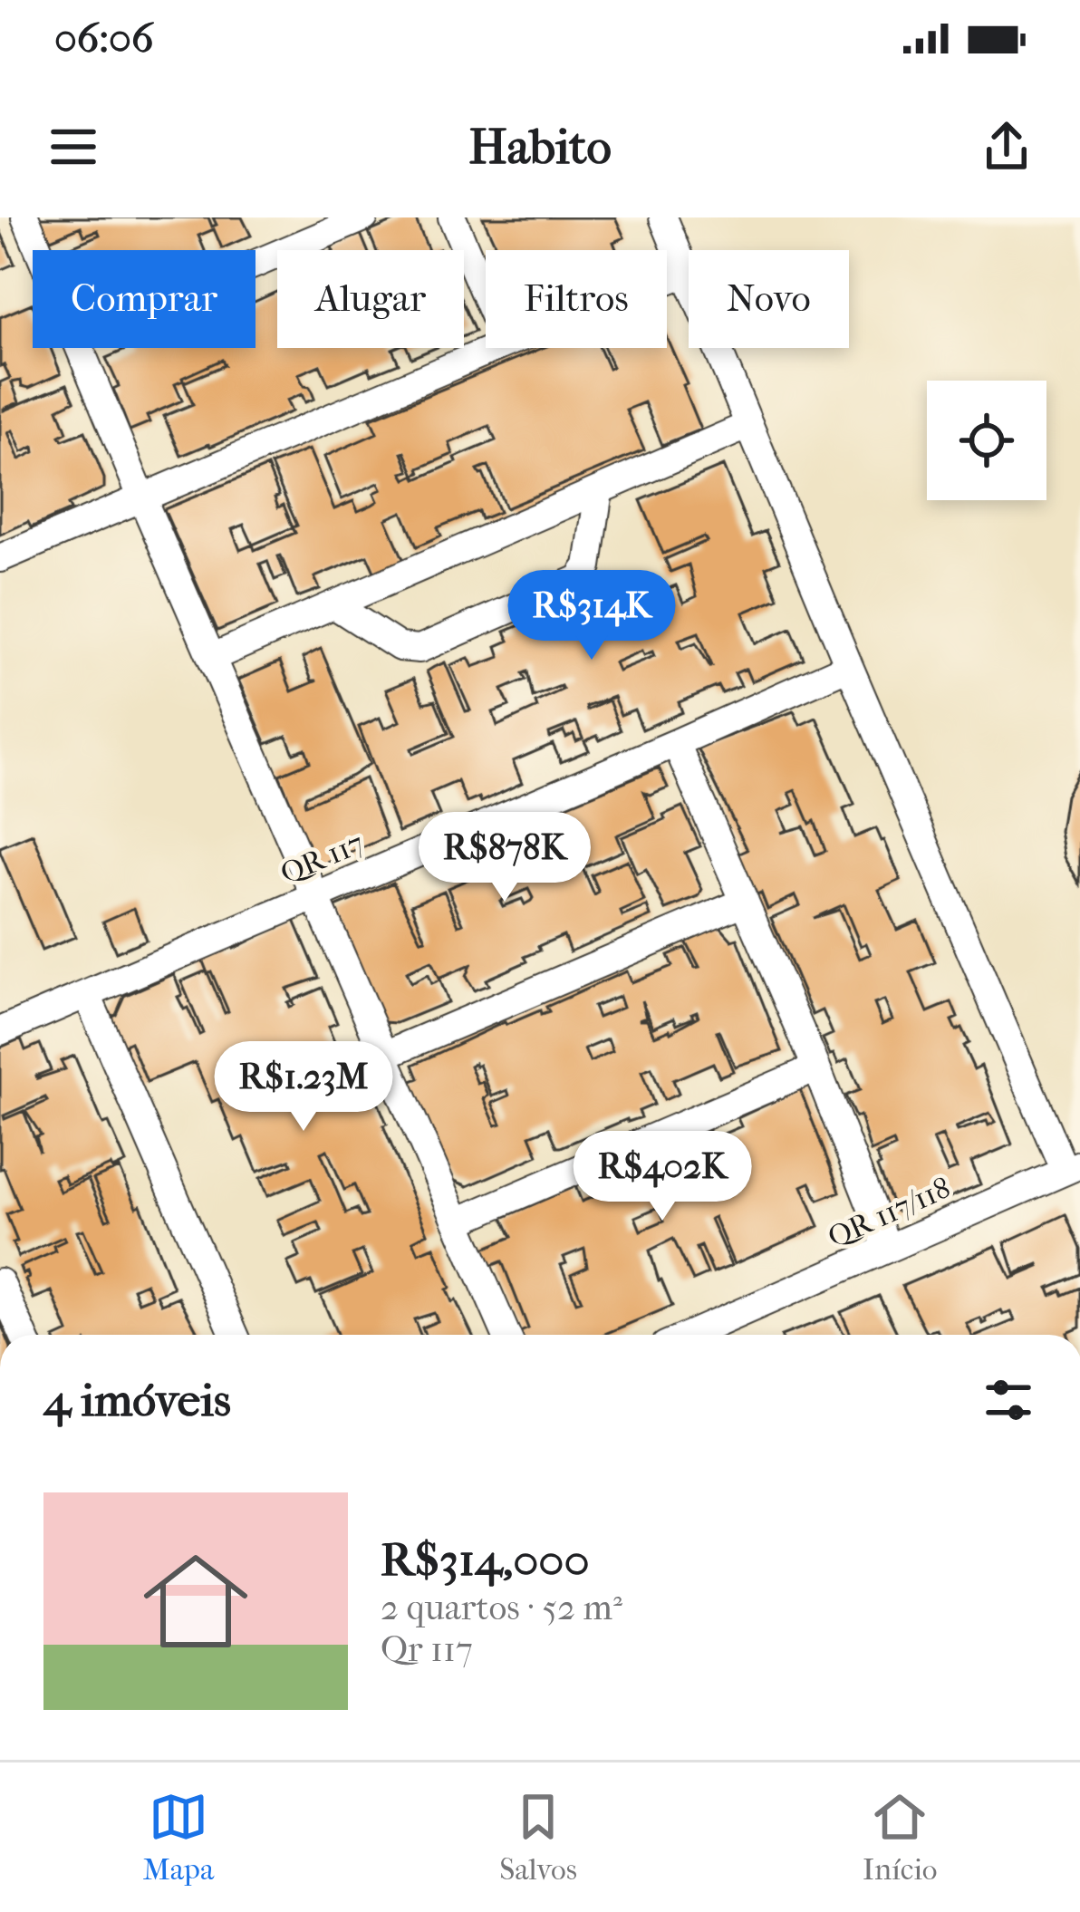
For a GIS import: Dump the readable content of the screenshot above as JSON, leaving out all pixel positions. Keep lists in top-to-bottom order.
{
  "streets": {
    "street": ["QR 117", "QR 117/118"]
  },
  "page": {
    "status": "06:06",
    "header": "Habito",
    "chip": [
      "Comprar",
      "Alugar",
      "Filtros",
      "Novo"
    ],
    "price": [
      "R$314K",
      "R$878K",
      "R$1.23M",
      "R$402K"
    ],
    "heading": "4 imóveis",
    "list": [
      {
        "name": "R$314,000",
        "note": "2 quartos · 52 m² · Qr 117"
      }
    ],
    "tabs": ["Mapa", "Salvos", "Início"]
  }
}
